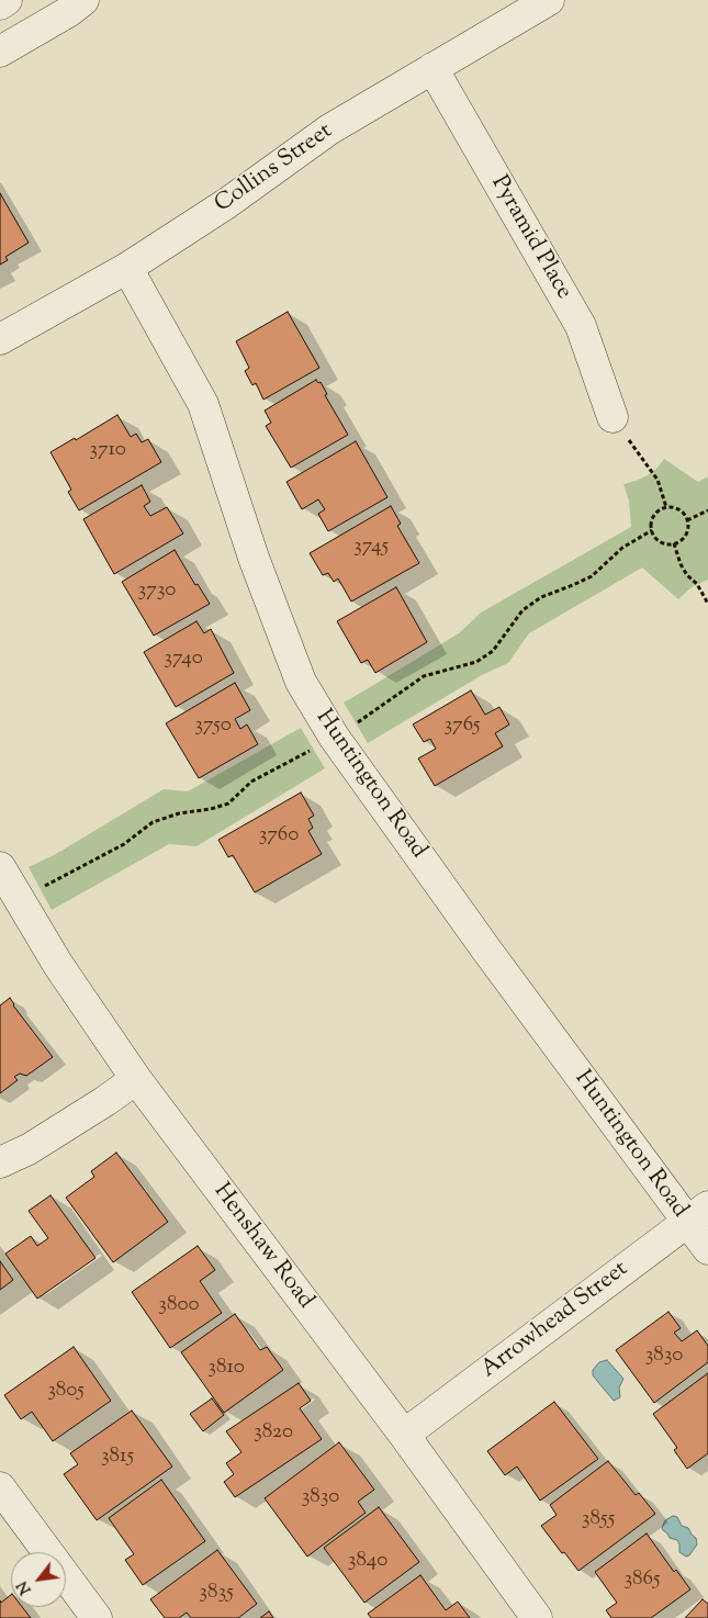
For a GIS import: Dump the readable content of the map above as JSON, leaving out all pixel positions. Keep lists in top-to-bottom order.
{
  "streets": {
    "street": [
      "Collins Street",
      "Pyramid Place",
      "Huntington Road",
      "Henshaw Road",
      "Arrowhead Street"
    ]
  },
  "crossings": [
    ["Collins Street", "Pyramid Place"],
    ["Collins Street", "Huntington Road"],
    ["Huntington Road", "Arrowhead Street"],
    ["Henshaw Road", "Arrowhead Street"]
  ],
  "house_numbers": [
    "3710",
    "3745",
    "3730",
    "3740",
    "3750",
    "3765",
    "3760",
    "3800",
    "3830",
    "3810",
    "3805",
    "3820",
    "3815",
    "3830",
    "3855",
    "3840",
    "3865",
    "3835"
  ],
  "north": "bottom left"
}
